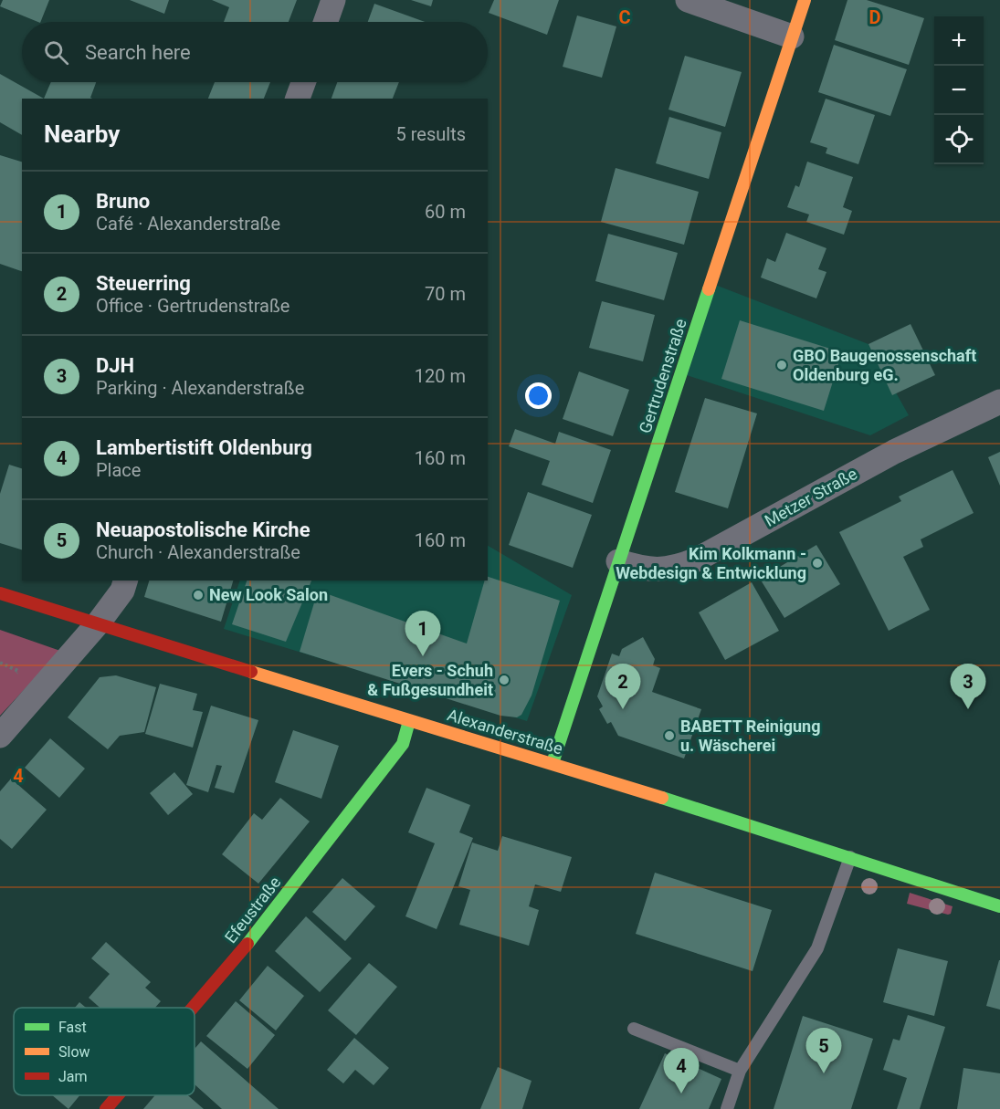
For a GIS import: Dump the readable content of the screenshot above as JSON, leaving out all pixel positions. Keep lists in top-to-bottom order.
{
  "streets": {
    "street": [
      "Gertrudenstraße",
      "Metzer Straße",
      "Alexanderstraße",
      "Efeustraße"
    ]
  },
  "crossings": [
    ["Gertrudenstraße", "Metzer Straße"],
    ["Gertrudenstraße", "Alexanderstraße"],
    ["Alexanderstraße", "Efeustraße"]
  ],
  "places": [
    "GBO Baugenossenschaft Oldenburg eG.",
    "Kim Kolkmann - Webdesign & Entwicklung",
    "New Look Salon",
    "Evers - Schuh & Fußgesundheit",
    "BABETT Reinigung u. Wäscherei"
  ],
  "legend": ["Fast", "Slow", "Jam"],
  "page": {
    "map_buttons": ["+", "−"],
    "search": "Search here",
    "heading": ["Nearby", "5 results"],
    "list": [
      {
        "mark": "1",
        "name": "Bruno",
        "note": "Café · Alexanderstraße",
        "value": "60 m"
      },
      {
        "mark": "2",
        "name": "Steuerring",
        "note": "Office · Gertrudenstraße",
        "value": "70 m"
      },
      {
        "mark": "3",
        "name": "DJH",
        "note": "Parking · Alexanderstraße",
        "value": "120 m"
      },
      {
        "mark": "4",
        "name": "Lambertistift Oldenburg",
        "note": "Place",
        "value": "160 m"
      },
      {
        "mark": "5",
        "name": "Neuapostolische Kirche",
        "note": "Church · Alexanderstraße",
        "value": "160 m"
      }
    ],
    "pins": [
      "1",
      "2",
      "3",
      "5",
      "4"
    ]
  },
  "grid": {
    "columns": ["C", "D"],
    "rows": ["4"]
  }
}
